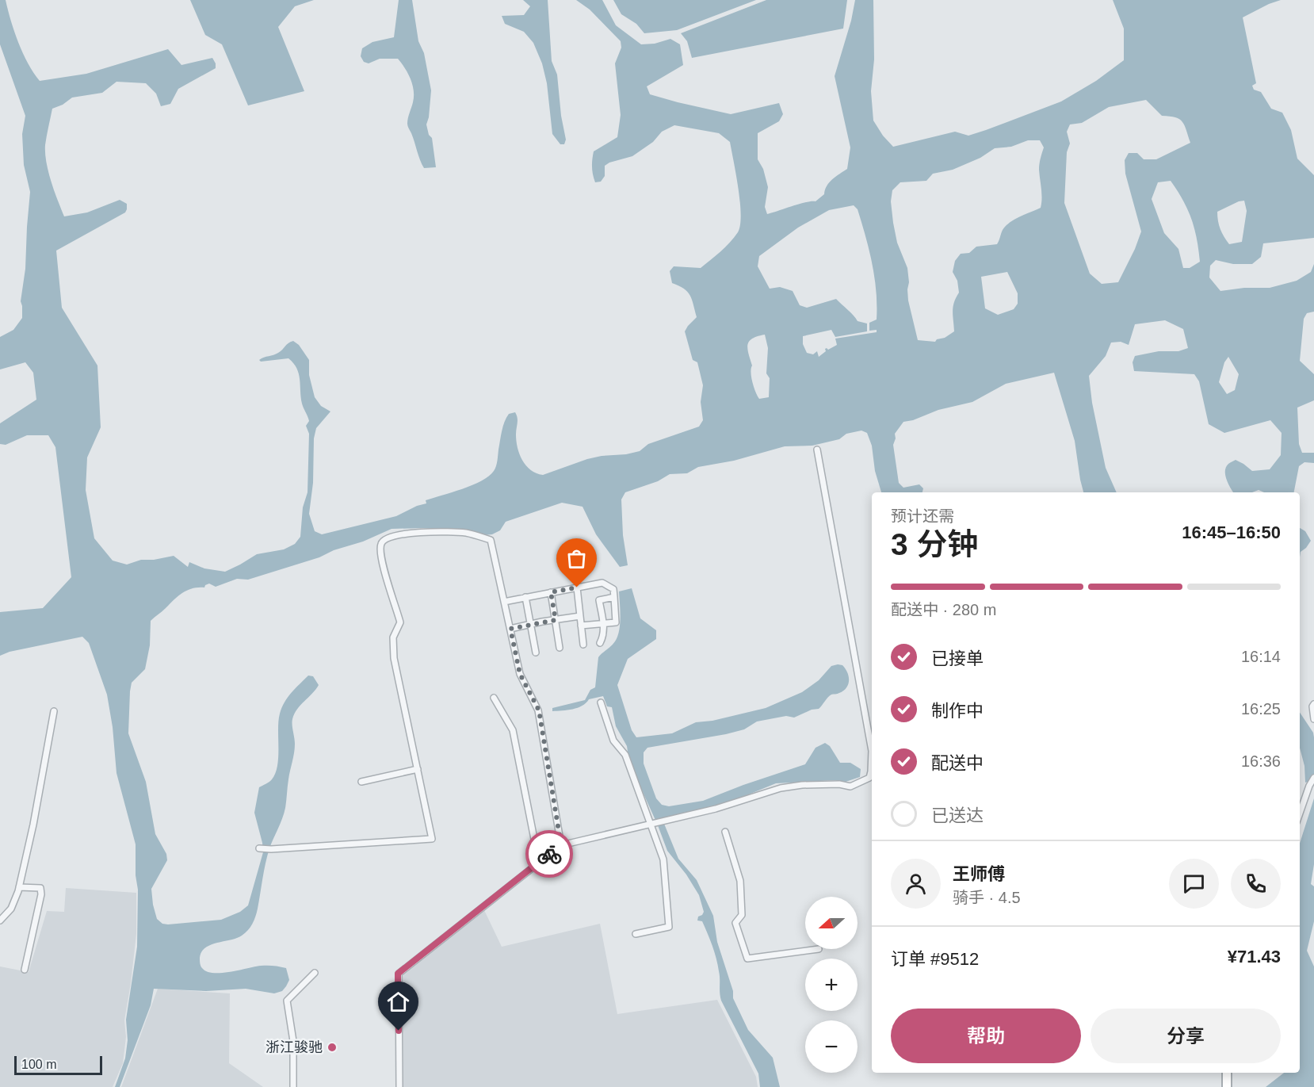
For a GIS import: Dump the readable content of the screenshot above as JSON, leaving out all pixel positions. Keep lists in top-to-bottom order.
{
  "places": ["浙江骏驰"],
  "scale_bar": "100 m",
  "north": "left",
  "page": {
    "heading": ["3 分钟", "预计还需", "16:45–16:50"],
    "panel": [
      "王师傅",
      "骑手 · 4.5",
      "订单 #9512",
      "¥71.43"
    ],
    "bar": "配送中 · 280 m",
    "list": [
      ["已接单", "16:14"],
      ["制作中", "16:25"],
      ["配送中", "16:36"],
      "已送达"
    ],
    "map_buttons": ["+", "−"],
    "buttons": ["帮助", "分享"],
    "scale": "100 m"
  }
}
